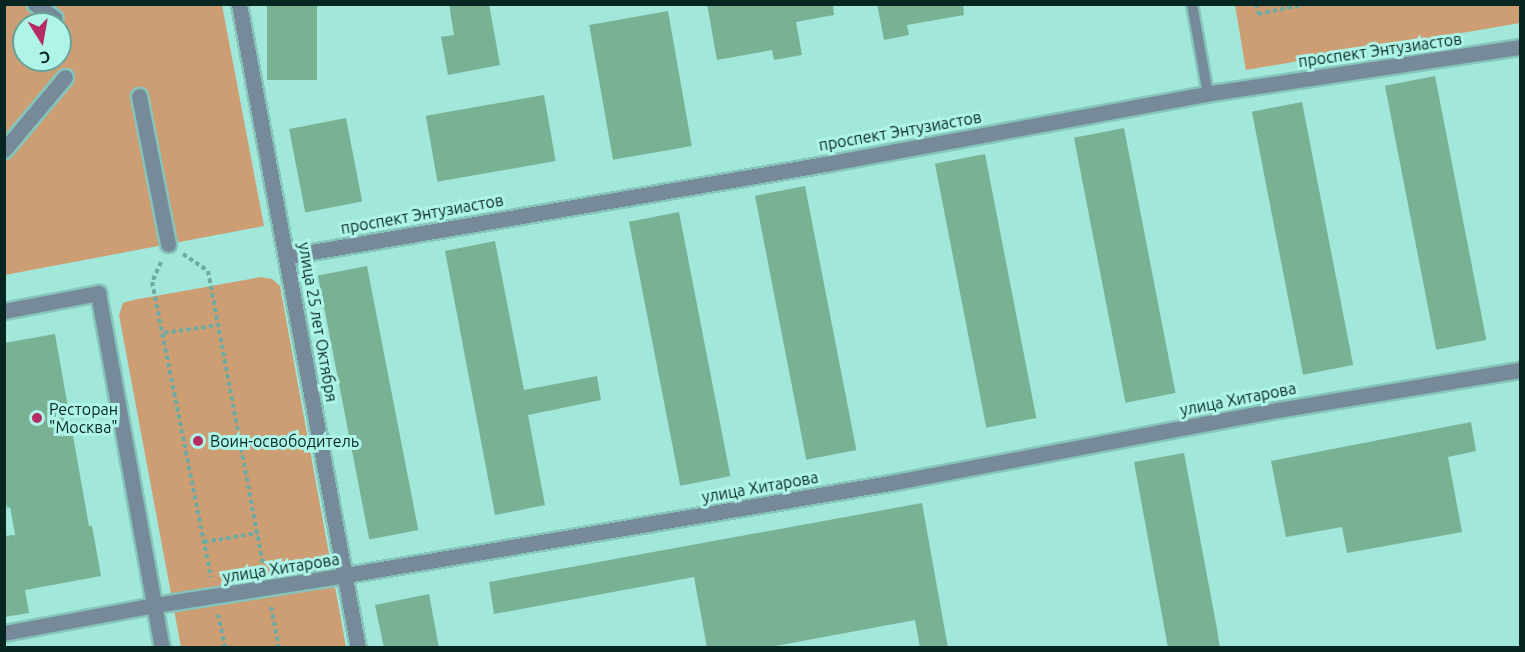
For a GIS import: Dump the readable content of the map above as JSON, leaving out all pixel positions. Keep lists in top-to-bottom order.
{
  "streets": {
    "street": ["проспект Энтузиастов", "улица 25 лет Октября", "улица Хитарова"]
  },
  "crossings": [
    ["проспект Энтузиастов", "улица 25 лет Октября"],
    ["улица 25 лет Октября", "улица Хитарова"]
  ],
  "places": ["Ресторан \"Москва\"", "Воин-освободитель"],
  "north": "bottom"
}
